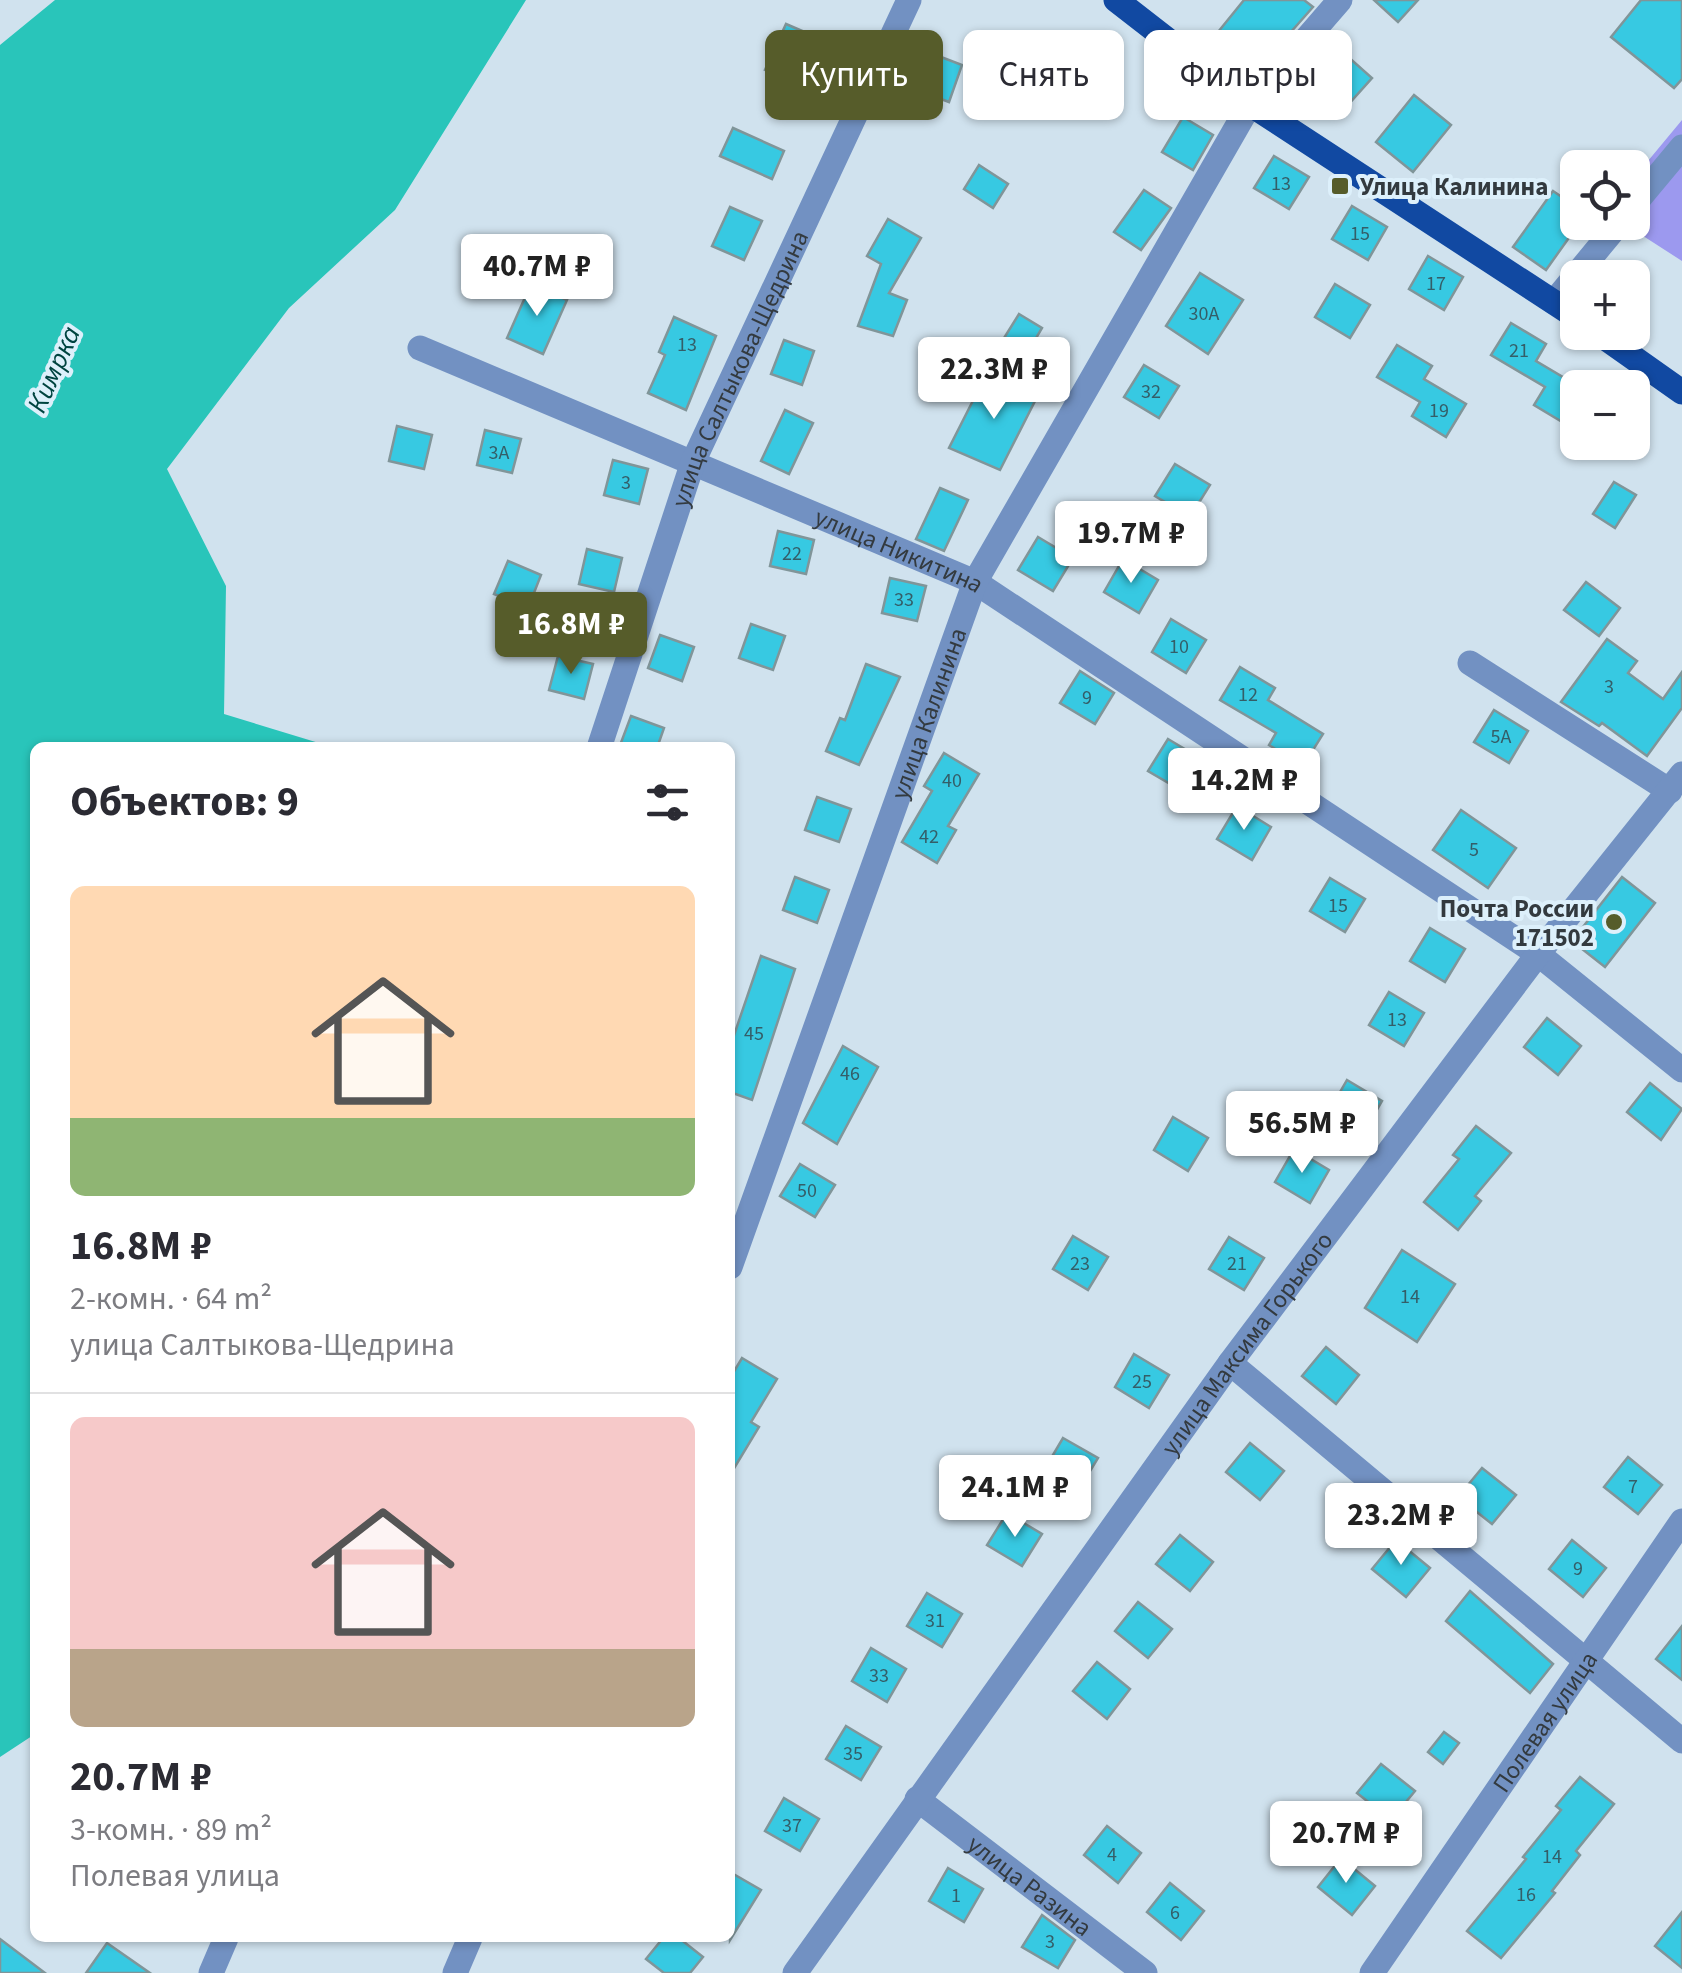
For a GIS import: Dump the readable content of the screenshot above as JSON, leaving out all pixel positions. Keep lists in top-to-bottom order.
{
  "streets": {
    "street": [
      "улица Салтыкова-Щедрина",
      "улица Никитина",
      "улица Калинина",
      "улица Максима Горького",
      "Полевая улица",
      "улица Разина"
    ]
  },
  "crossings": [
    ["улица Салтыкова-Щедрина", "улица Никитина"],
    ["улица Никитина", "улица Калинина"],
    ["улица Никитина", "улица Максима Горького"],
    ["улица Максима Горького", "улица Разина"]
  ],
  "water": ["Кимрка"],
  "places": {
    "transit": ["Улица Калинина"],
    "other": ["Почта России 171502"]
  },
  "house_numbers": [
    "13",
    "15",
    "17",
    "30А",
    "13",
    "21",
    "32",
    "19",
    "3А",
    "3",
    "22",
    "33",
    "10",
    "3",
    "12",
    "9",
    "5А",
    "40",
    "42",
    "5",
    "15",
    "13",
    "45",
    "46",
    "50",
    "23",
    "21",
    "14",
    "25",
    "7",
    "9",
    "31",
    "33",
    "35",
    "37",
    "4",
    "14",
    "16",
    "1",
    "6",
    "3"
  ],
  "page": {
    "chip": ["Купить", "Снять", "Фильтры"],
    "map_buttons": ["+", "−"],
    "price": [
      "40.7M ₽",
      "22.3M ₽",
      "19.7M ₽",
      "16.8M ₽",
      "14.2M ₽",
      "56.5M ₽",
      "24.1M ₽",
      "23.2M ₽",
      "20.7M ₽"
    ],
    "heading": "Объектов: 9",
    "list": [
      {
        "name": "16.8M ₽",
        "note": "2-комн. · 64 m² · улица Салтыкова-Щедрина"
      },
      {
        "name": "20.7M ₽",
        "note": "3-комн. · 89 m² · Полевая улица"
      }
    ]
  }
}
